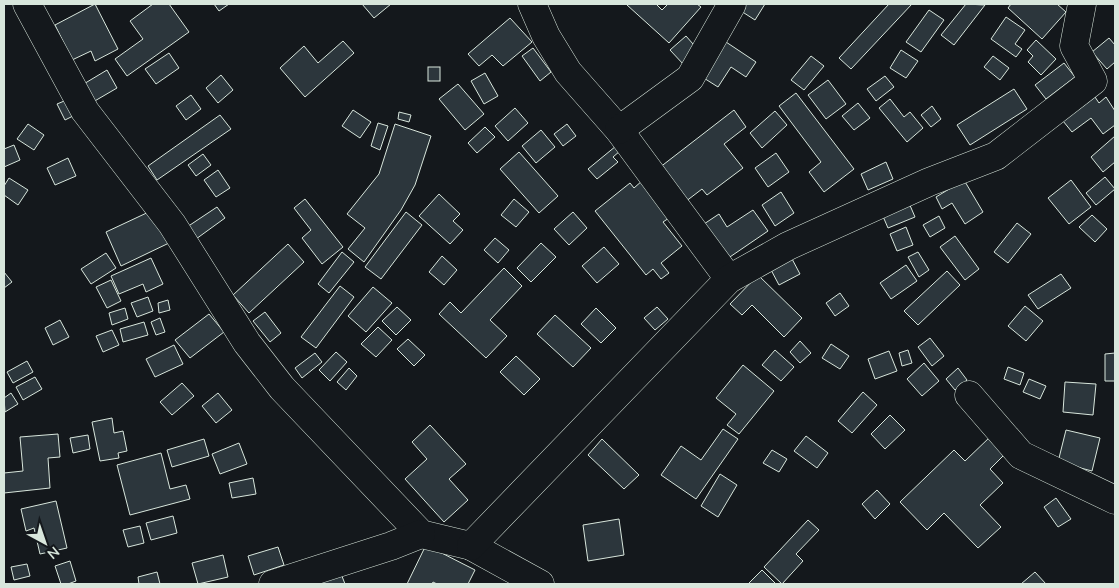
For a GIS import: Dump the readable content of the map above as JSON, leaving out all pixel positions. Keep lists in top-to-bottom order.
{
  "north": "bottom right"
}
